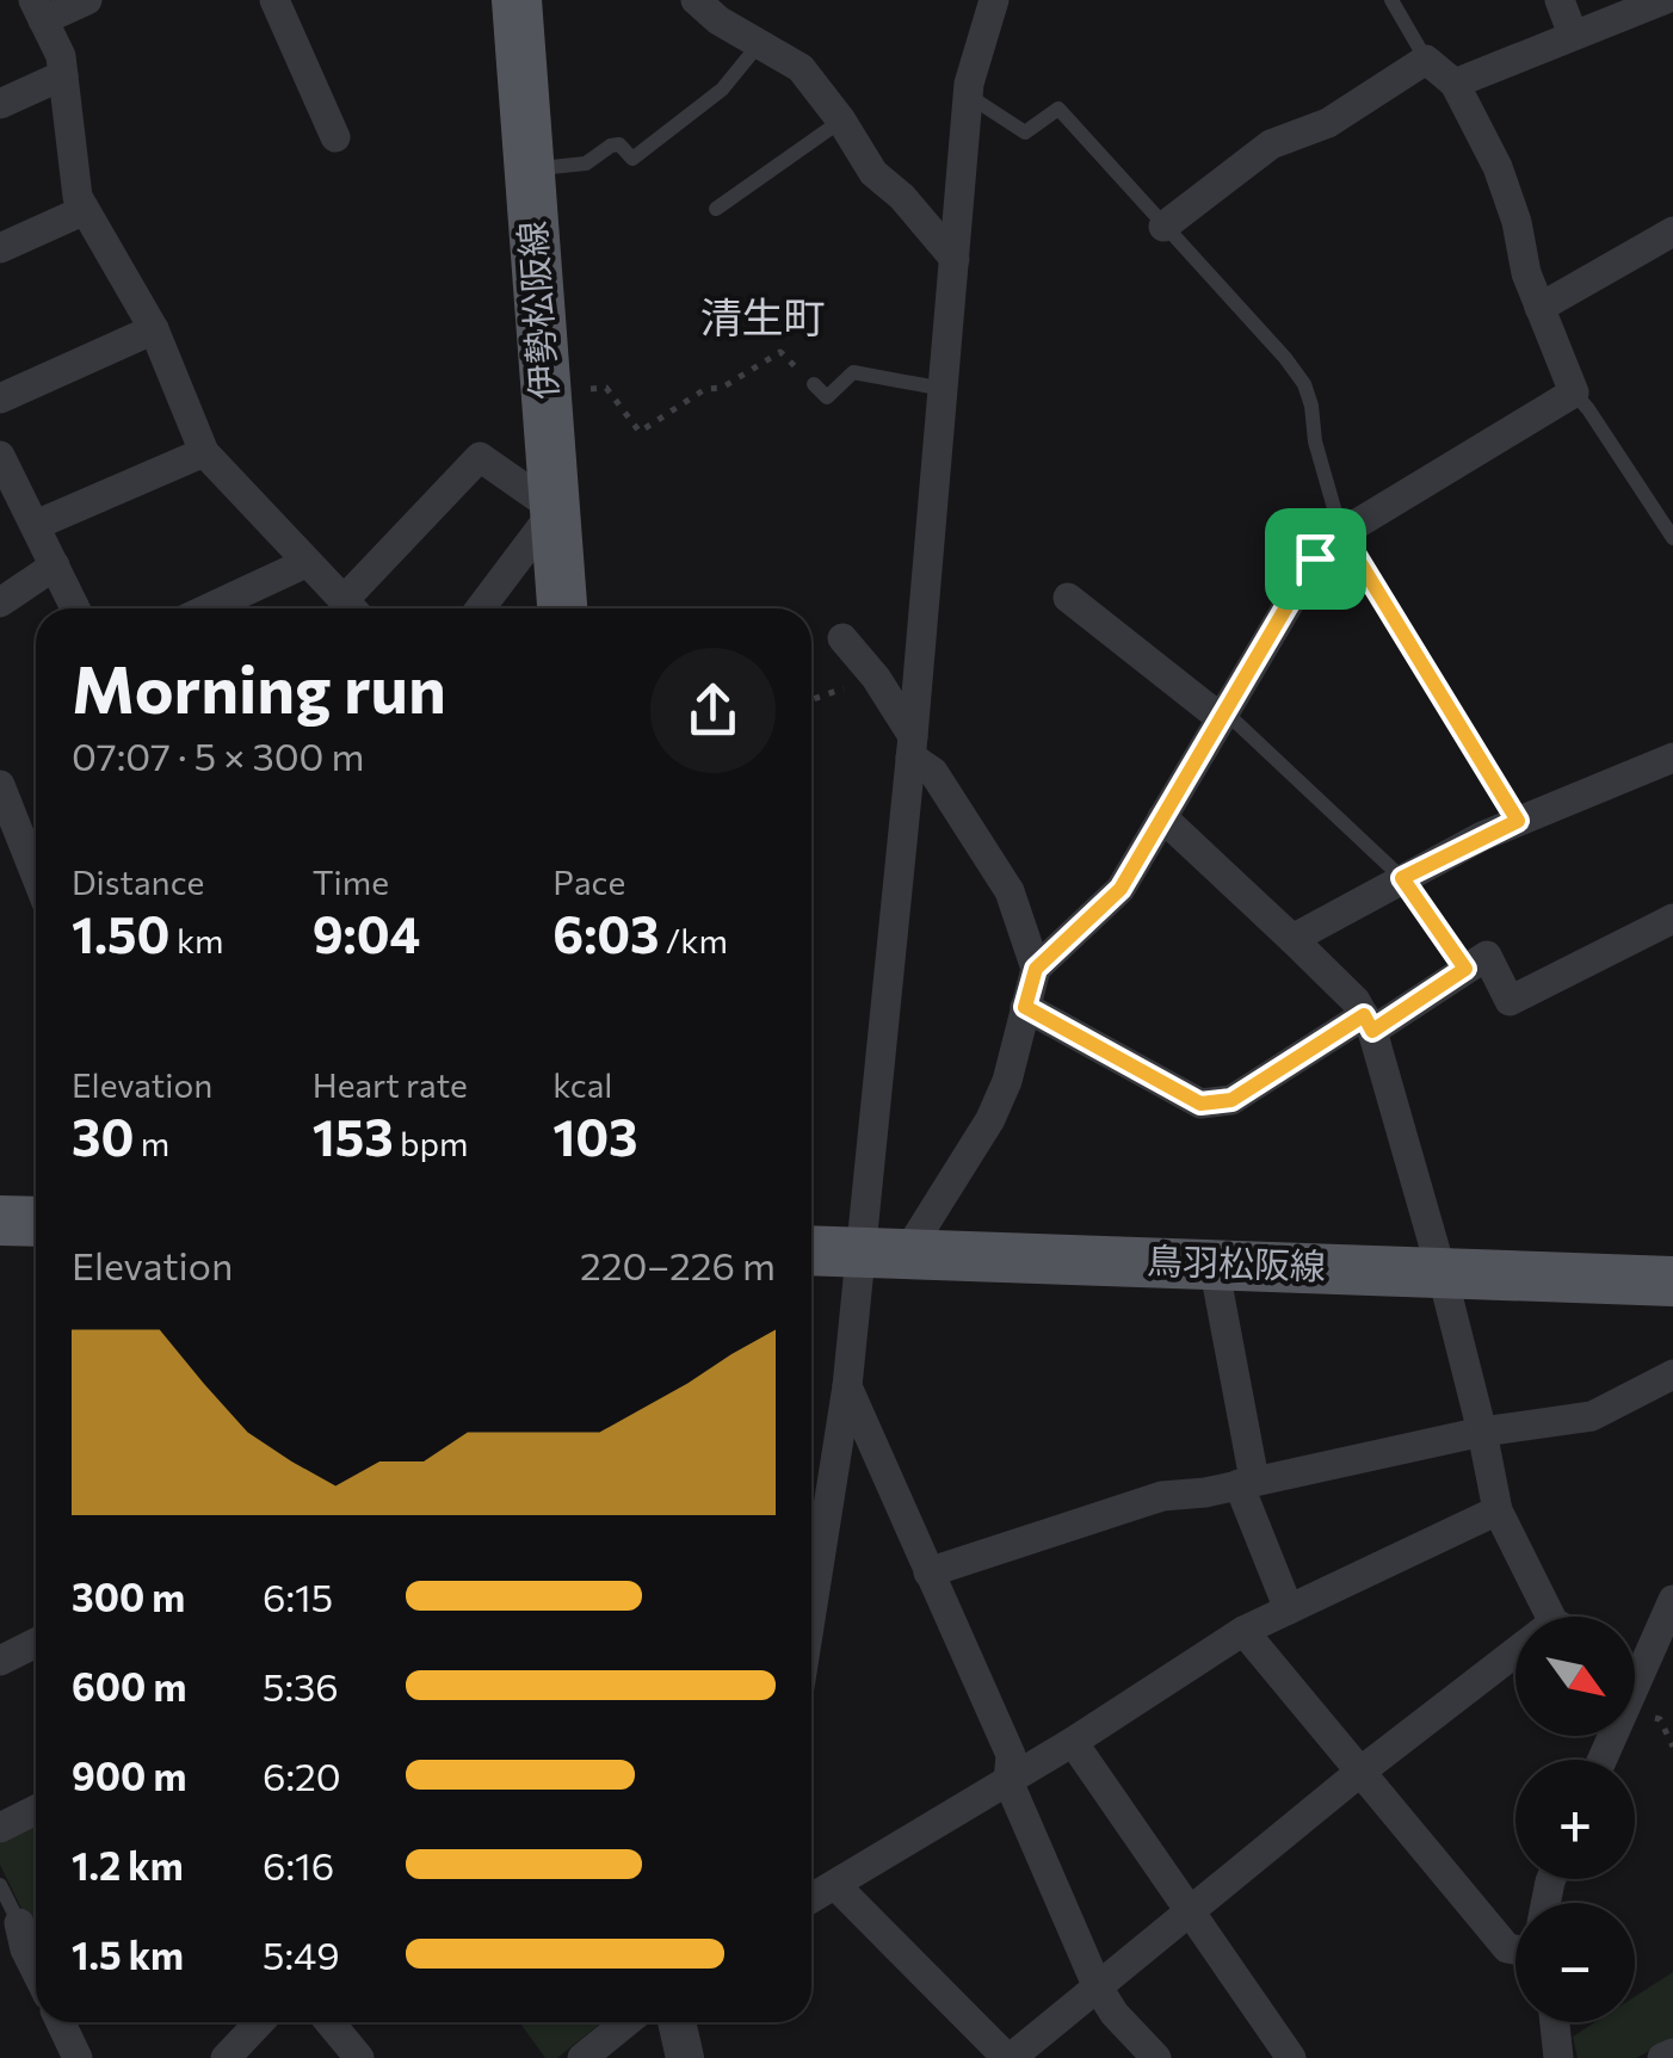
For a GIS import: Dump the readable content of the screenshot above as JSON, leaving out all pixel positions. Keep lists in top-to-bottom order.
{
  "streets": {
    "main road": ["伊勢松阪線", "鳥羽松阪線"]
  },
  "districts": ["清生町"],
  "north": "bottom right",
  "page": {
    "heading": ["Morning run", "07:07 · 5 × 300 m"],
    "stats": [
      ["Distance", "1.50 km"],
      ["Time", "9:04"],
      ["Pace", "6:03 /km"],
      ["Elevation", "30 m"],
      ["Heart rate", "153 bpm"],
      ["kcal", "103"]
    ],
    "chart": ["Elevation", "220–226 m"],
    "list": [
      {
        "name": "300 m",
        "note": "6:15"
      },
      {
        "name": "600 m",
        "note": "5:36"
      },
      {
        "name": "900 m",
        "note": "6:20"
      },
      {
        "name": "1.2 km",
        "note": "6:16"
      },
      {
        "name": "1.5 km",
        "note": "5:49"
      }
    ],
    "map_buttons": ["+", "−"]
  }
}
